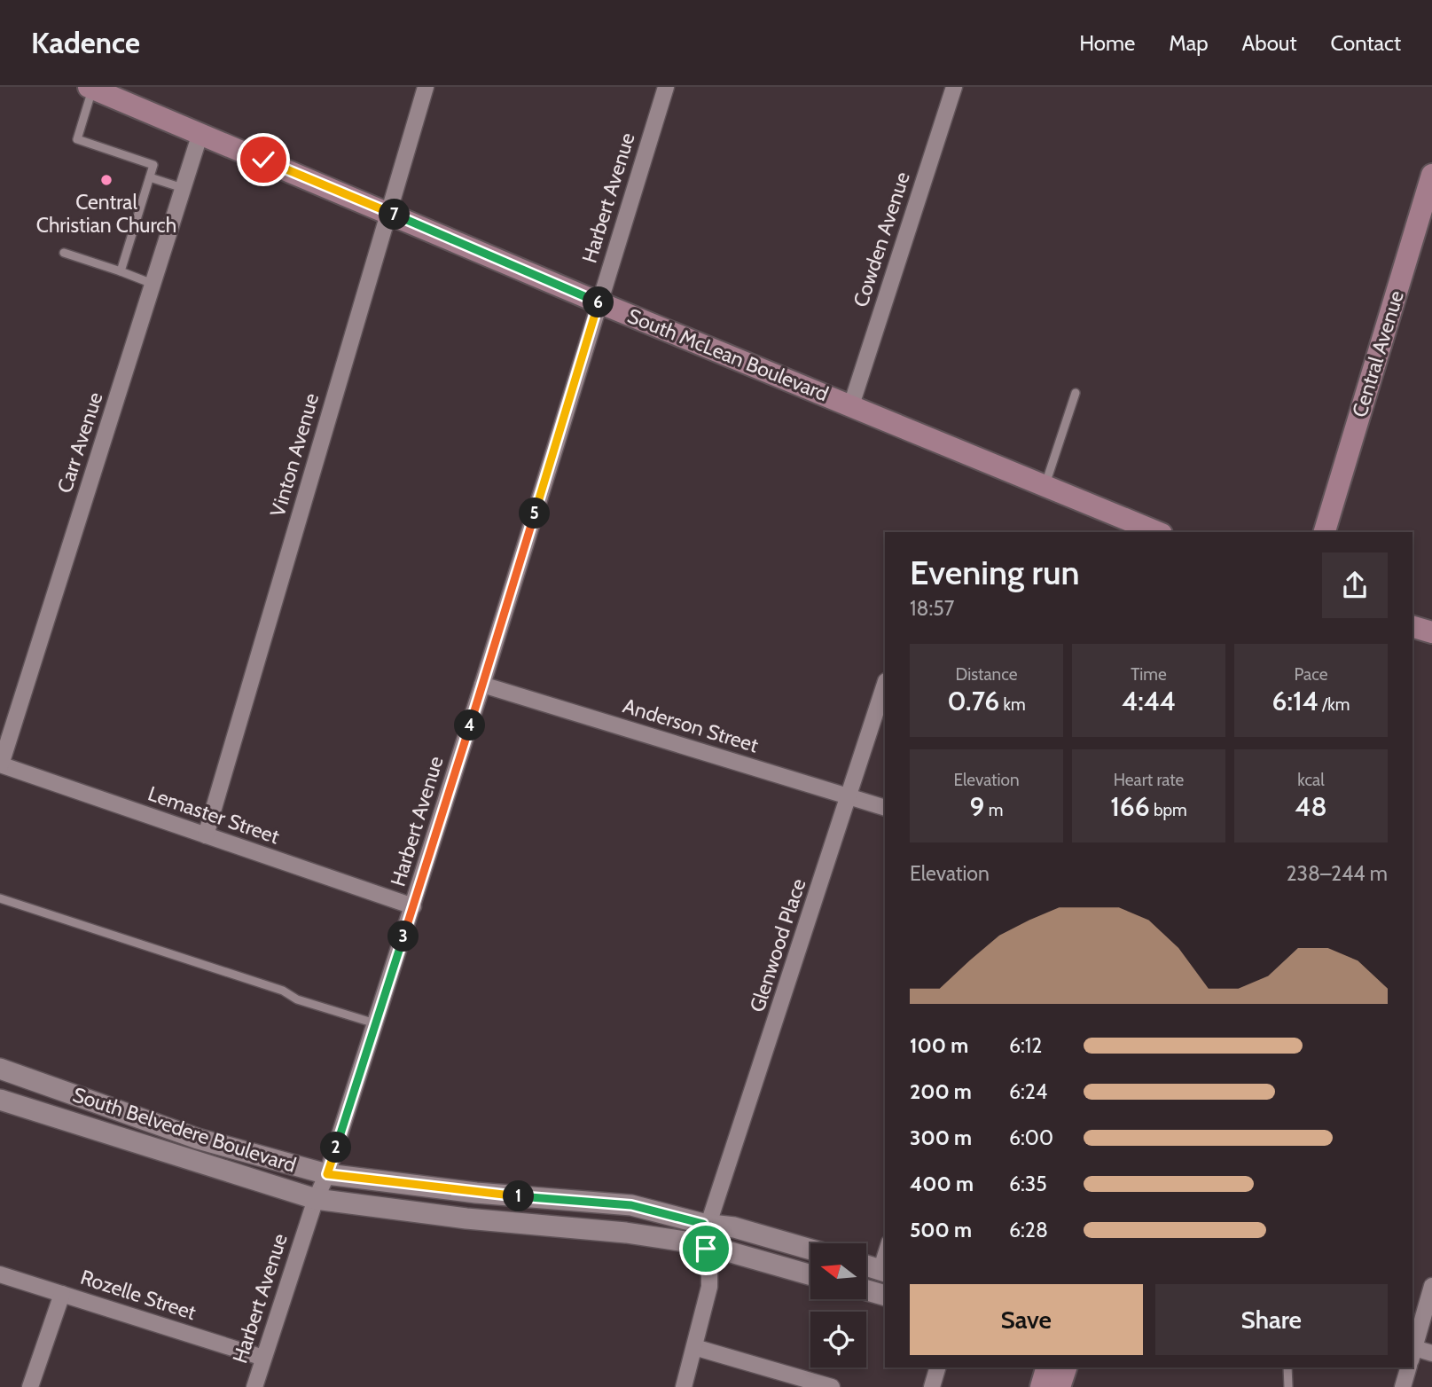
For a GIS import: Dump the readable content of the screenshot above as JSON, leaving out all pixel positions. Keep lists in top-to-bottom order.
{
  "streets": {
    "main road": ["Central Avenue", "South McLean Boulevard"],
    "street": [
      "Harbert Avenue",
      "Cowden Avenue",
      "Carr Avenue",
      "Vinton Avenue",
      "Anderson Street",
      "Lemaster Street",
      "Glenwood Place",
      "South Belvedere Boulevard",
      "Rozelle Street"
    ]
  },
  "crossings": [
    ["Harbert Avenue", "South McLean Boulevard"],
    ["Harbert Avenue", "Anderson Street"],
    ["Harbert Avenue", "Lemaster Street"],
    ["Harbert Avenue", "South Belvedere Boulevard"],
    ["Harbert Avenue", "Rozelle Street"],
    ["Cowden Avenue", "South McLean Boulevard"],
    ["South McLean Boulevard", "Carr Avenue"],
    ["South McLean Boulevard", "Vinton Avenue"],
    ["Carr Avenue", "Lemaster Street"],
    ["Vinton Avenue", "Lemaster Street"],
    ["Anderson Street", "Glenwood Place"],
    ["Glenwood Place", "South Belvedere Boulevard"]
  ],
  "places": ["Central Christian Church"],
  "north": "left",
  "page": {
    "header": "Kadence",
    "nav": [
      "Home",
      "Map",
      "About",
      "Contact"
    ],
    "pins": [
      "7",
      "6",
      "5",
      "4",
      "3",
      "2",
      "1"
    ],
    "heading": ["Evening run", "18:57"],
    "stats": [
      ["Distance", "0.76 km"],
      ["Time", "4:44"],
      ["Pace", "6:14 /km"],
      ["Elevation", "9 m"],
      ["Heart rate", "166 bpm"],
      ["kcal", "48"]
    ],
    "chart": ["Elevation", "238–244 m"],
    "list": [
      {
        "name": "100 m",
        "note": "6:12"
      },
      {
        "name": "200 m",
        "note": "6:24"
      },
      {
        "name": "300 m",
        "note": "6:00"
      },
      {
        "name": "400 m",
        "note": "6:35"
      },
      {
        "name": "500 m",
        "note": "6:28"
      }
    ],
    "buttons": ["Save", "Share"]
  }
}
